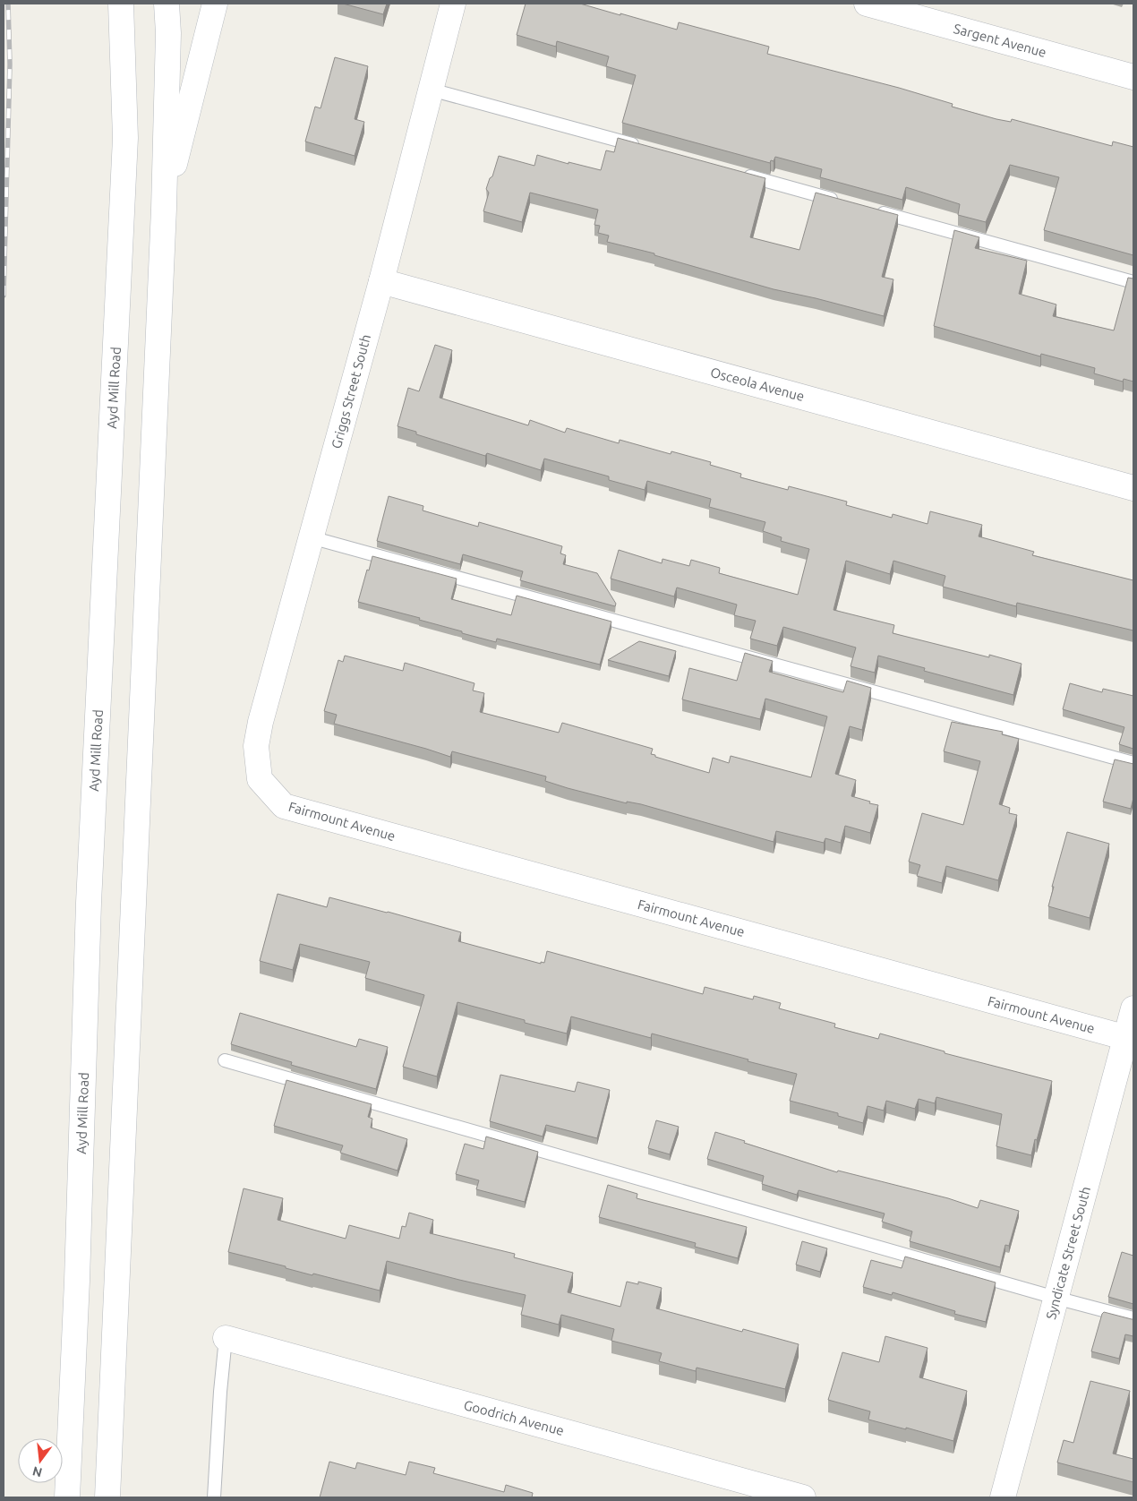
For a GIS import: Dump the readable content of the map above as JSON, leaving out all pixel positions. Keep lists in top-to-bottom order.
{
  "streets": {
    "street": [
      "Sargent Avenue",
      "Osceola Avenue",
      "Ayd Mill Road",
      "Griggs Street South",
      "Fairmount Avenue",
      "Syndicate Street South",
      "Goodrich Avenue"
    ]
  },
  "crossings": [
    ["Osceola Avenue", "Griggs Street South"],
    ["Griggs Street South", "Fairmount Avenue"],
    ["Fairmount Avenue", "Syndicate Street South"]
  ],
  "north": "bottom"
}
